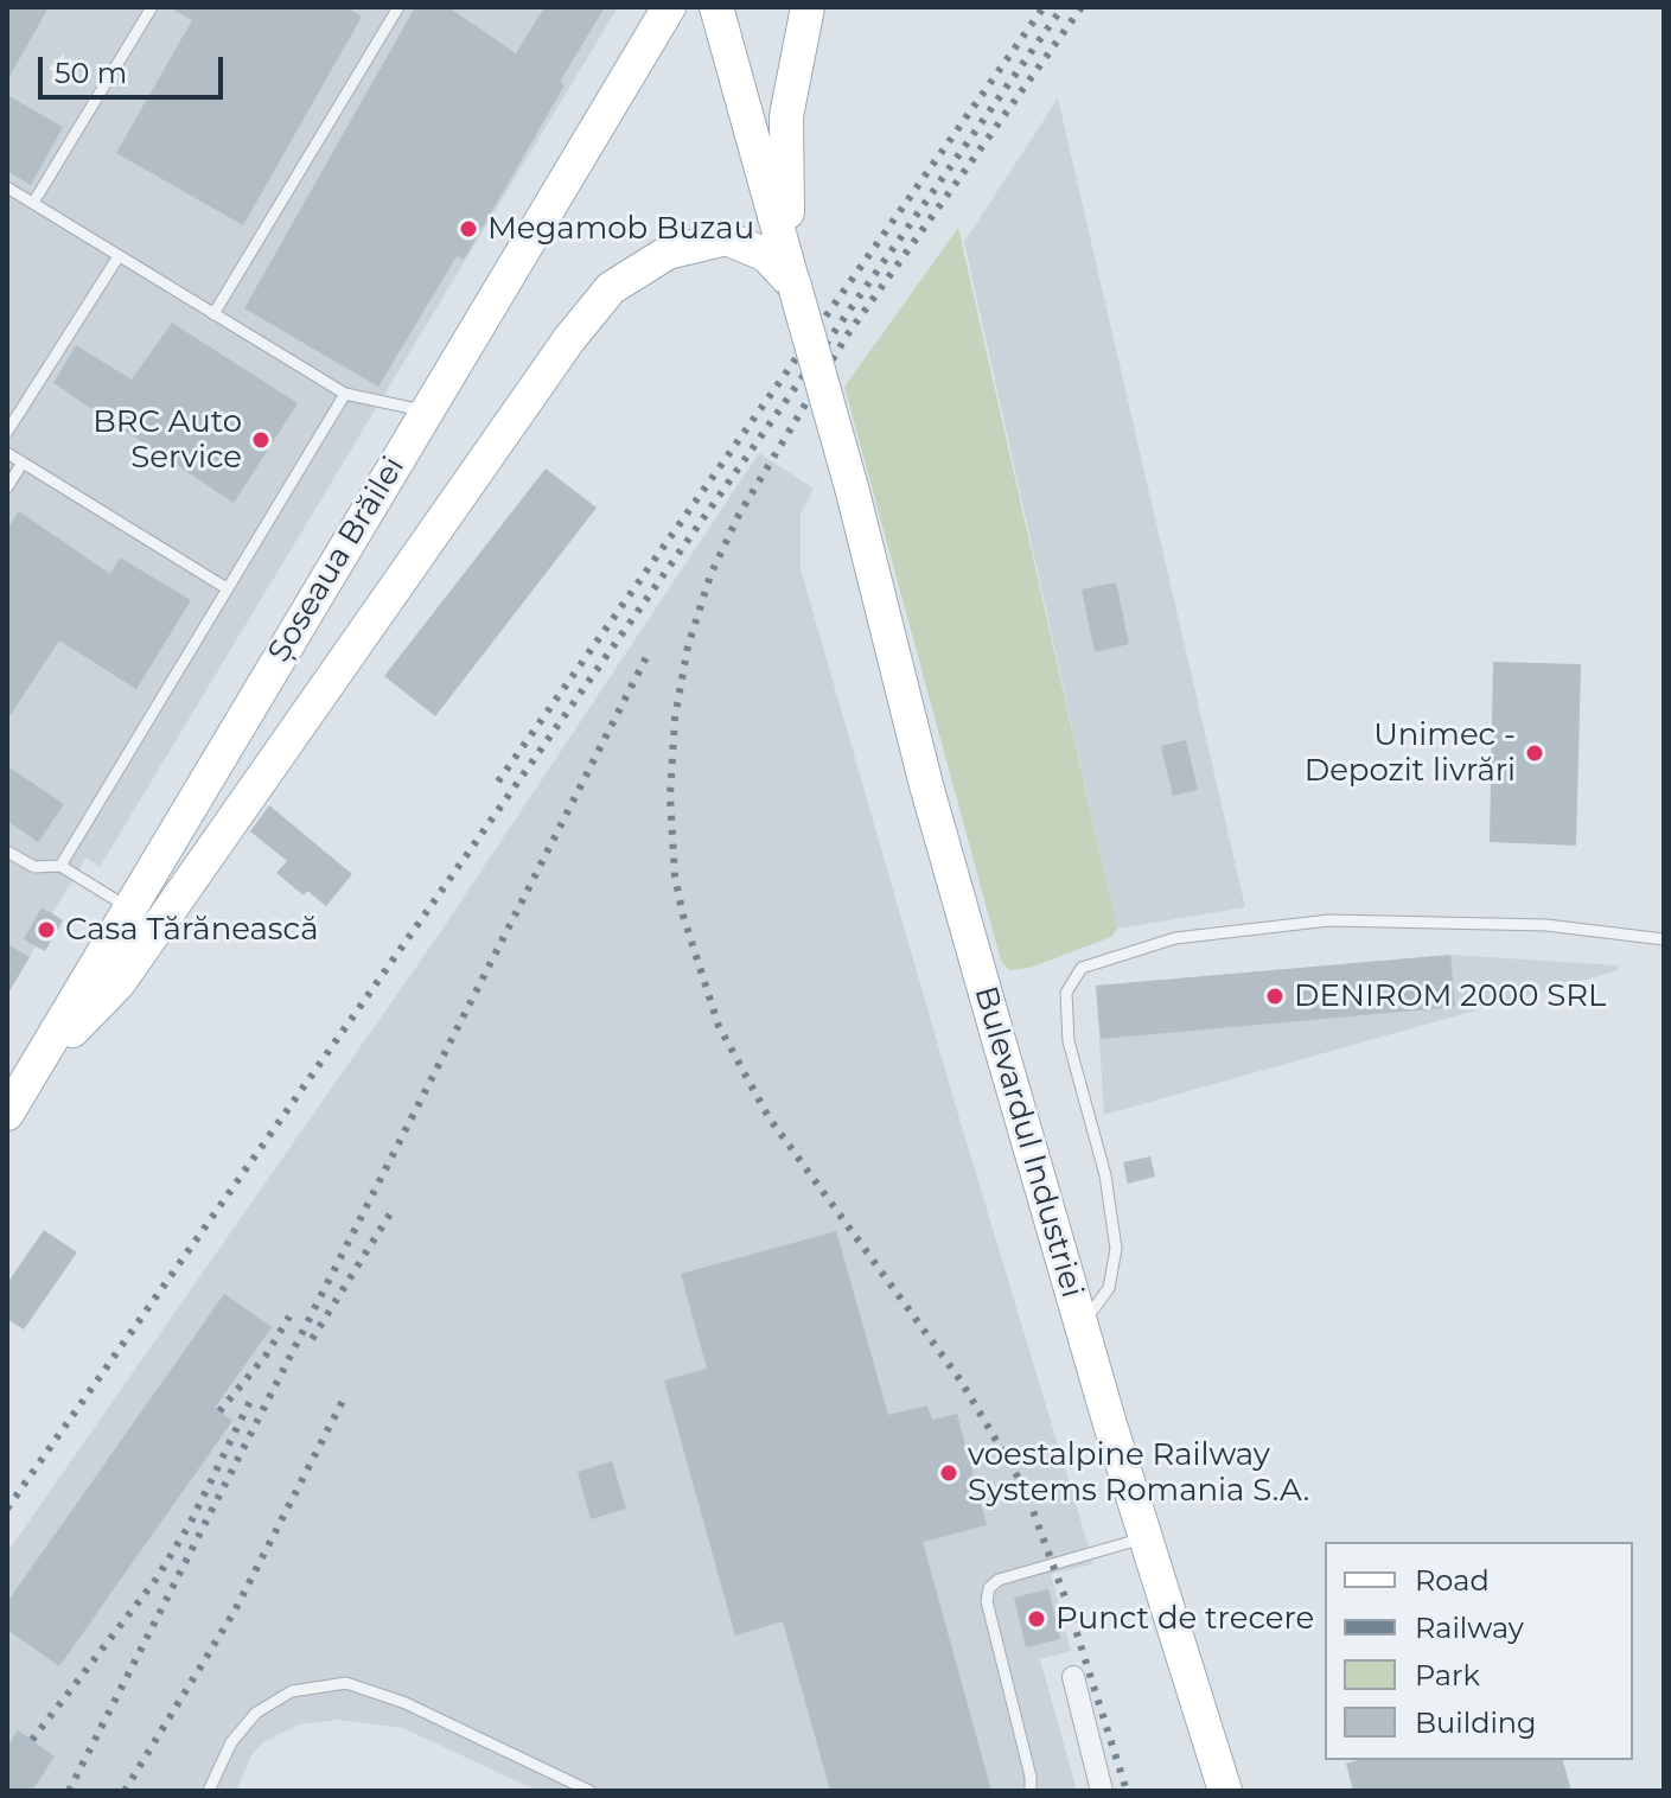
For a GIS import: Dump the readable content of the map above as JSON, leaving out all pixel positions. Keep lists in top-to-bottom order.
{
  "streets": {
    "main road": ["Șoseaua Brăilei", "Bulevardul Industriei"]
  },
  "places": [
    "Megamob Buzau",
    "BRC Auto Service",
    "Unimec - Depozit livrări",
    "Casa Tărănească",
    "DENIROM 2000 SRL",
    "voestalpine Railway Systems Romania S.A.",
    "Punct de trecere"
  ],
  "legend": [
    "Road",
    "Railway",
    "Park",
    "Building"
  ],
  "scale_bar": "50 m"
}
